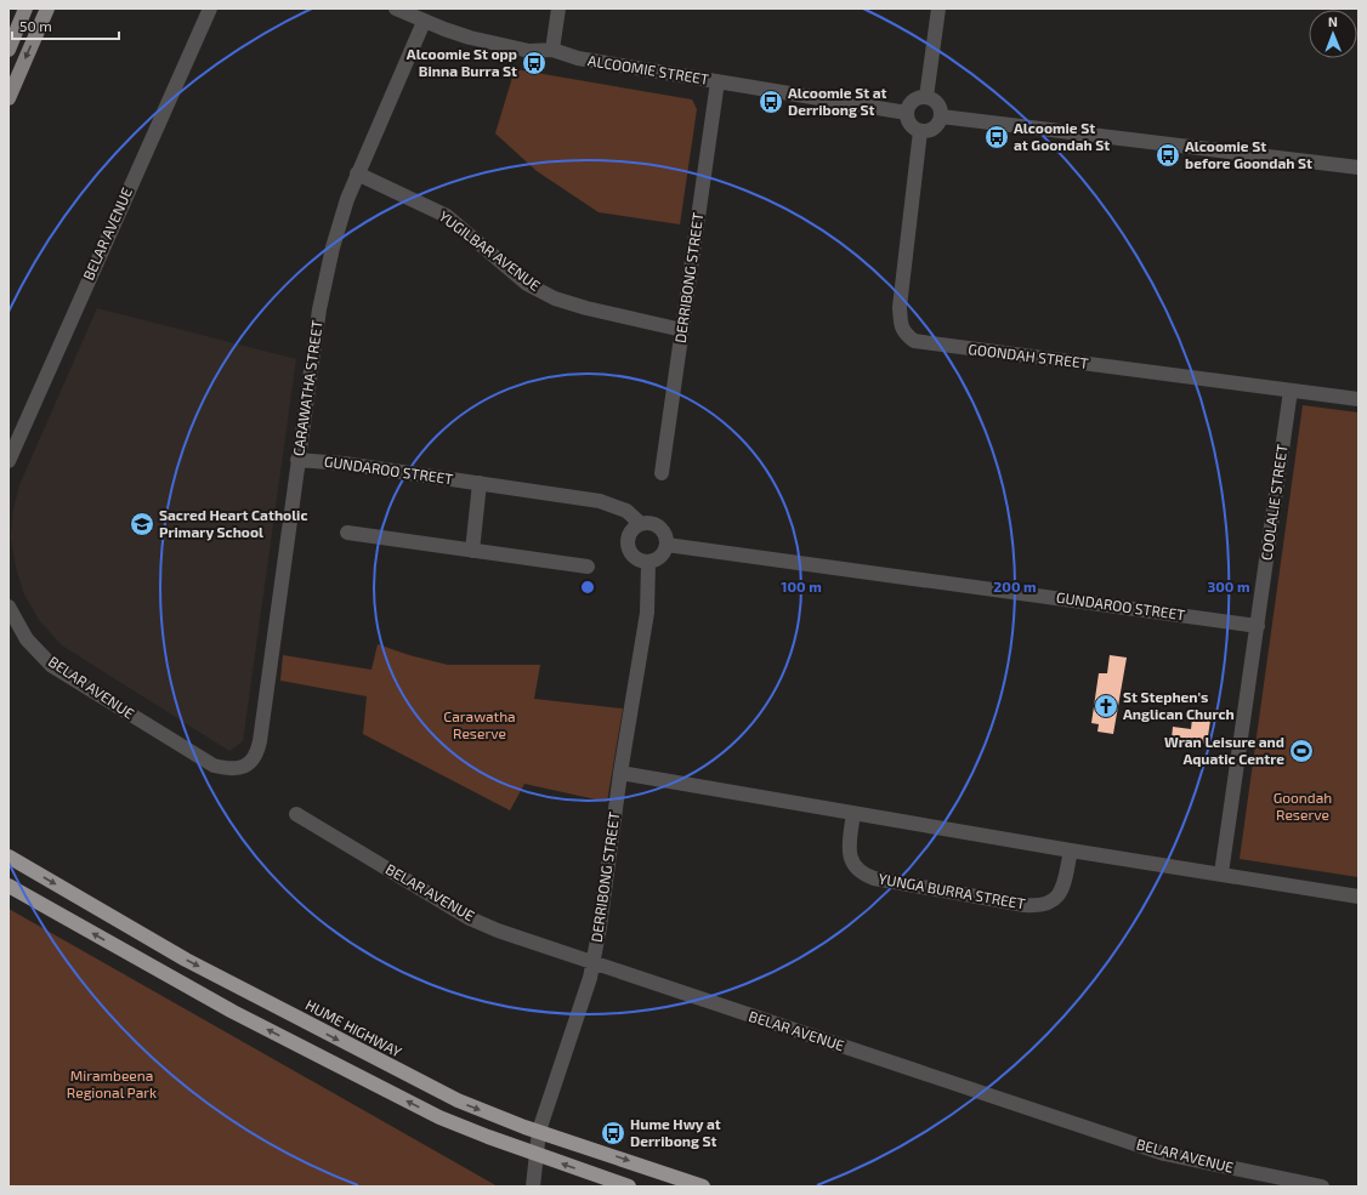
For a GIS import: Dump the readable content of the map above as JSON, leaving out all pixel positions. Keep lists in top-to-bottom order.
{
  "streets": {
    "highway": ["HUME HIGHWAY"],
    "street": [
      "ALCOOMIE STREET",
      "BELAR AVENUE",
      "YUGILBAR AVENUE",
      "DERRIBONG STREET",
      "GOONDAH STREET",
      "CARAWATHA STREET",
      "GUNDAROO STREET",
      "COOLALIE STREET",
      "YUNGA BURRA STREET"
    ]
  },
  "crossings": [
    ["ALCOOMIE STREET", "DERRIBONG STREET"],
    ["ALCOOMIE STREET", "GOONDAH STREET"],
    ["ALCOOMIE STREET", "CARAWATHA STREET"],
    ["BELAR AVENUE", "DERRIBONG STREET"],
    ["BELAR AVENUE", "CARAWATHA STREET"],
    ["YUGILBAR AVENUE", "DERRIBONG STREET"],
    ["YUGILBAR AVENUE", "CARAWATHA STREET"],
    ["DERRIBONG STREET", "GUNDAROO STREET"],
    ["DERRIBONG STREET", "HUME HIGHWAY"],
    ["GOONDAH STREET", "COOLALIE STREET"],
    ["CARAWATHA STREET", "GUNDAROO STREET"],
    ["GUNDAROO STREET", "COOLALIE STREET"]
  ],
  "parks": ["Carawatha Reserve", "Goondah Reserve", "Mirambeena Regional Park"],
  "places": {
    "bus stop": [
      "Alcoomie St opp Binna Burra St",
      "Alcoomie St at Derribong St",
      "Alcoomie St at Goondah St",
      "Alcoomie St before Goondah St",
      "Hume Hwy at Derribong St"
    ],
    "school or university": ["Sacred Heart Catholic Primary School"],
    "church": ["St Stephen's Anglican Church"],
    "sports": ["Wran Leisure and Aquatic Centre"]
  },
  "scale_bar": "50 m",
  "north": "top",
  "rings": ["100 m", "200 m", "300 m"]
}
